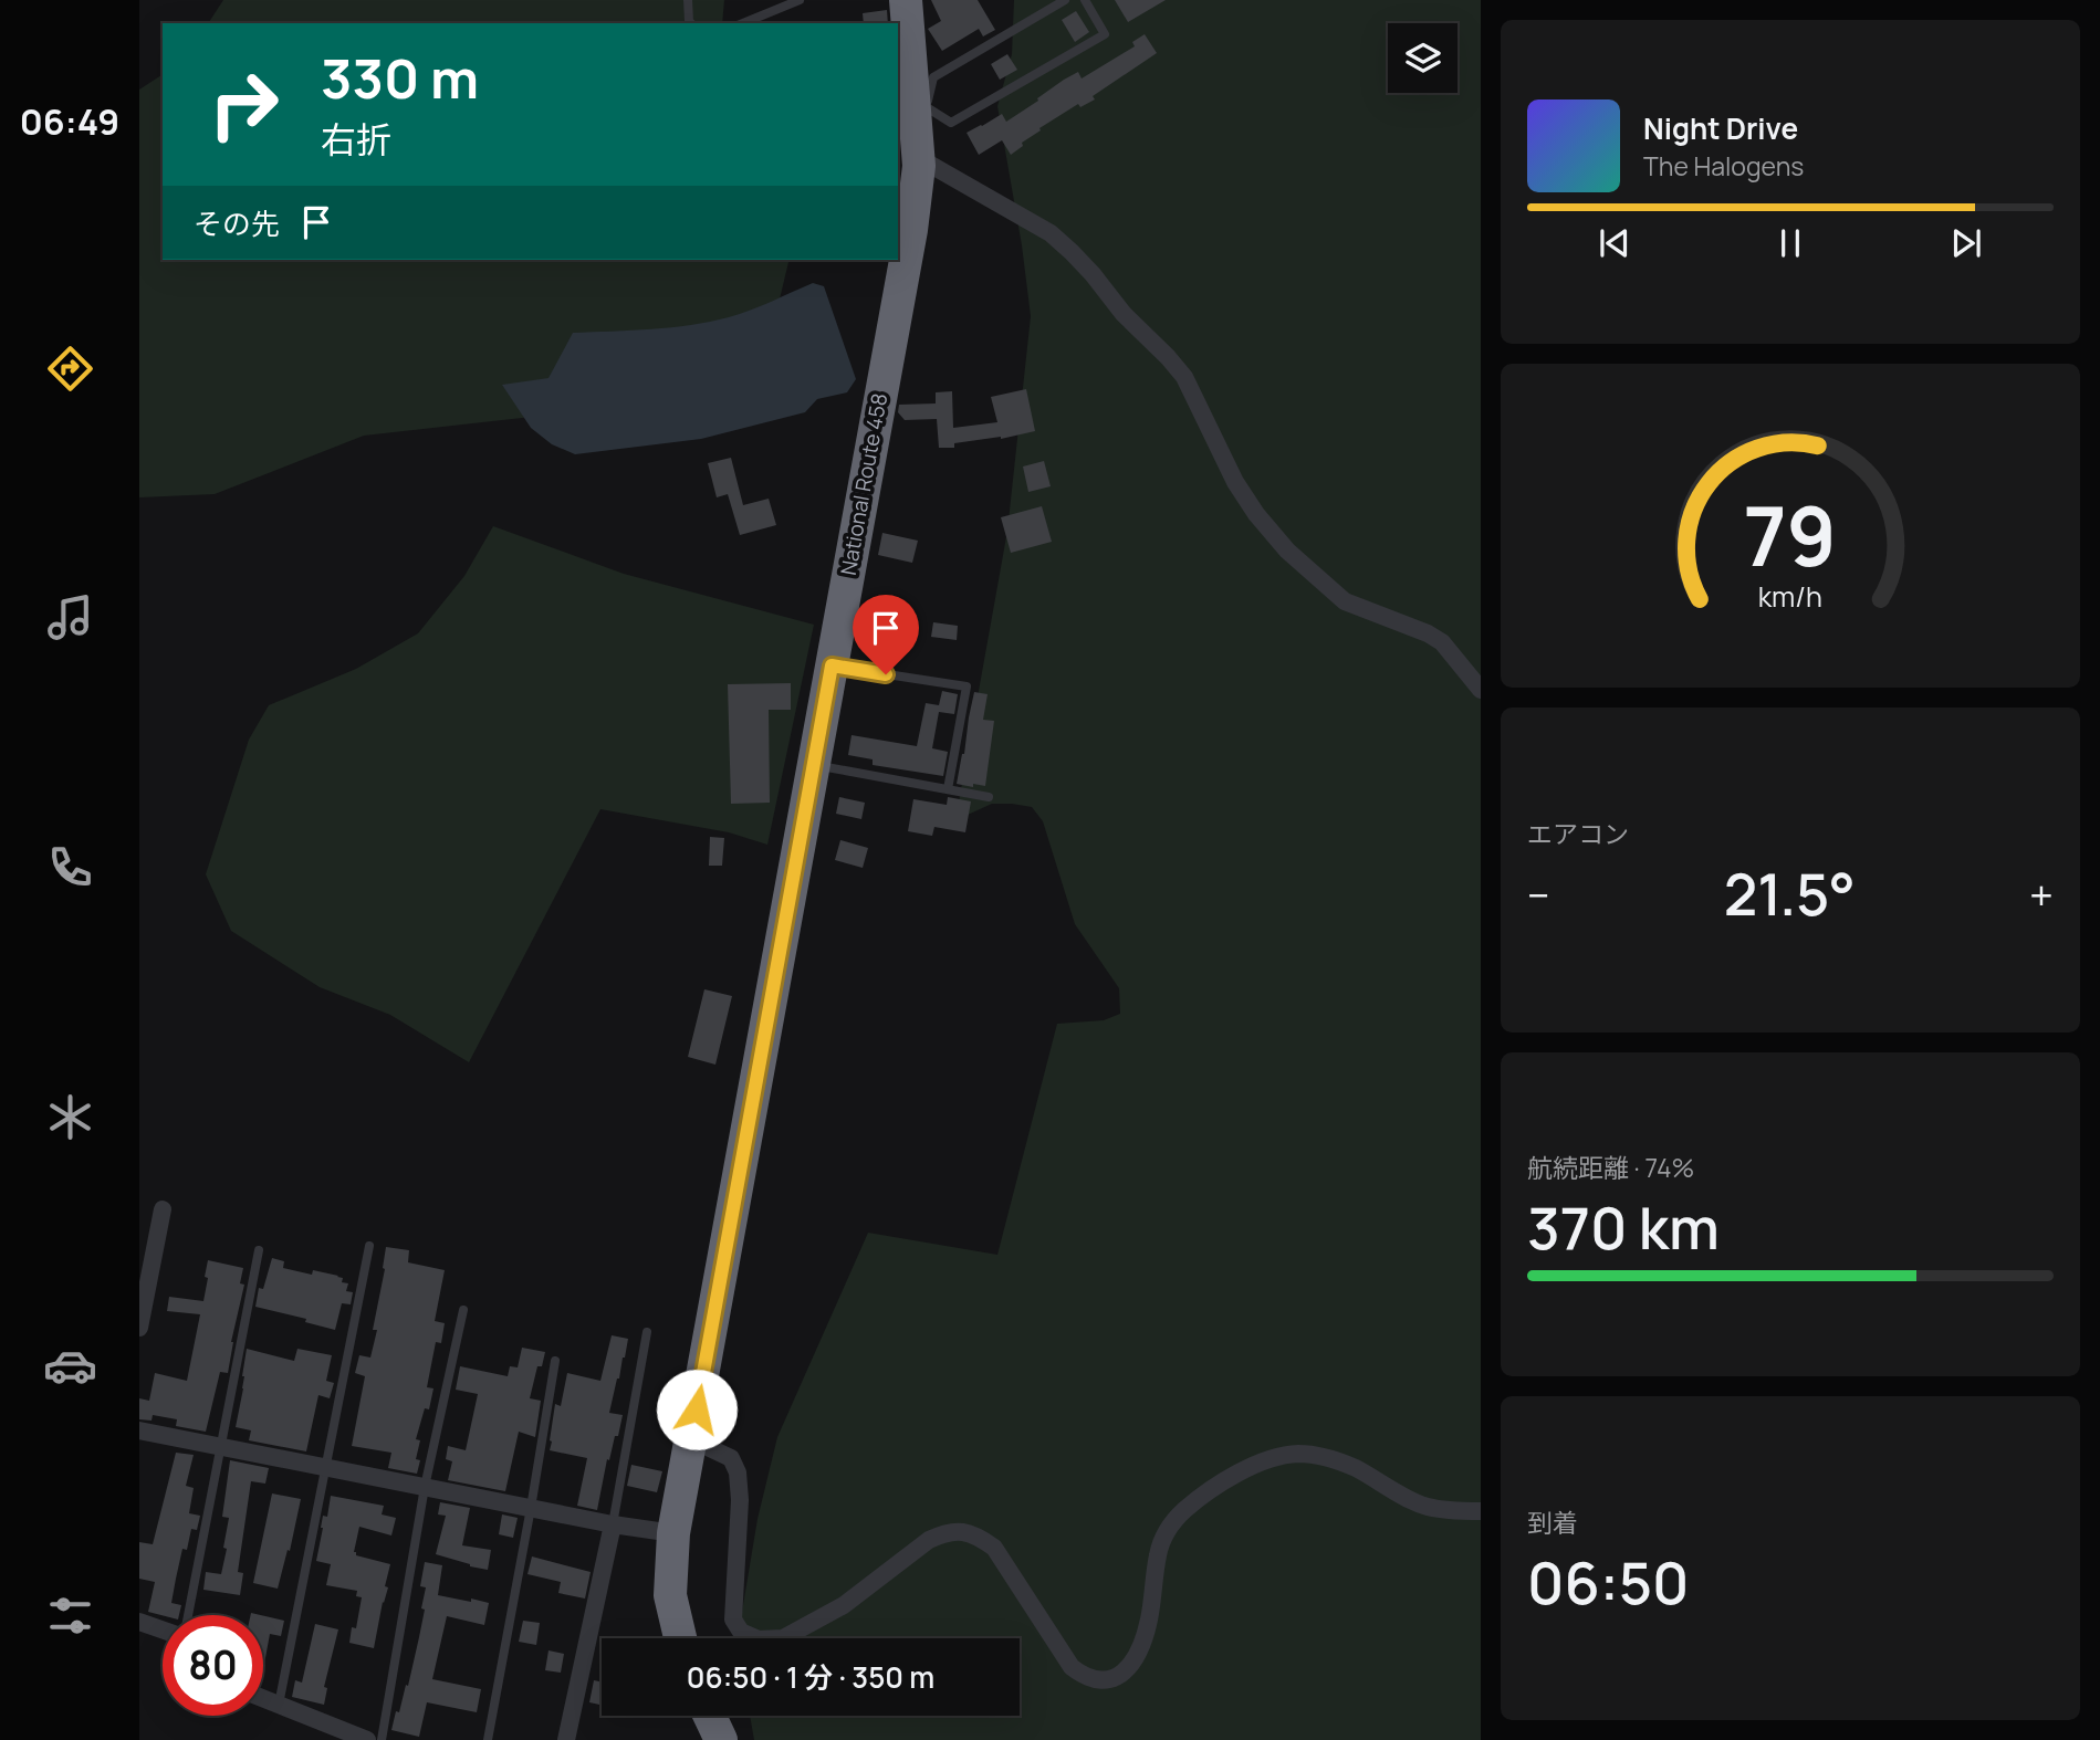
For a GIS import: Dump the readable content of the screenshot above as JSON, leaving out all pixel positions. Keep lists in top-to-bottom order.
{
  "streets": {
    "highway": ["National Route 458"]
  },
  "page": {
    "tabs": "06:49",
    "turn": ["330 m", "右折"],
    "song": ["Night Drive", "The Halogens"],
    "then": "その先",
    "tile": [
      "エアコン",
      ["航続距離 · 74%", "370 km"],
      ["到着", "06:50"]
    ],
    "heat": ["−", "21.5°", "+"],
    "limit": "80",
    "trip": "06:50 · 1 分 · 350 m",
    "gauge": ["79", "km/h"]
  }
}
